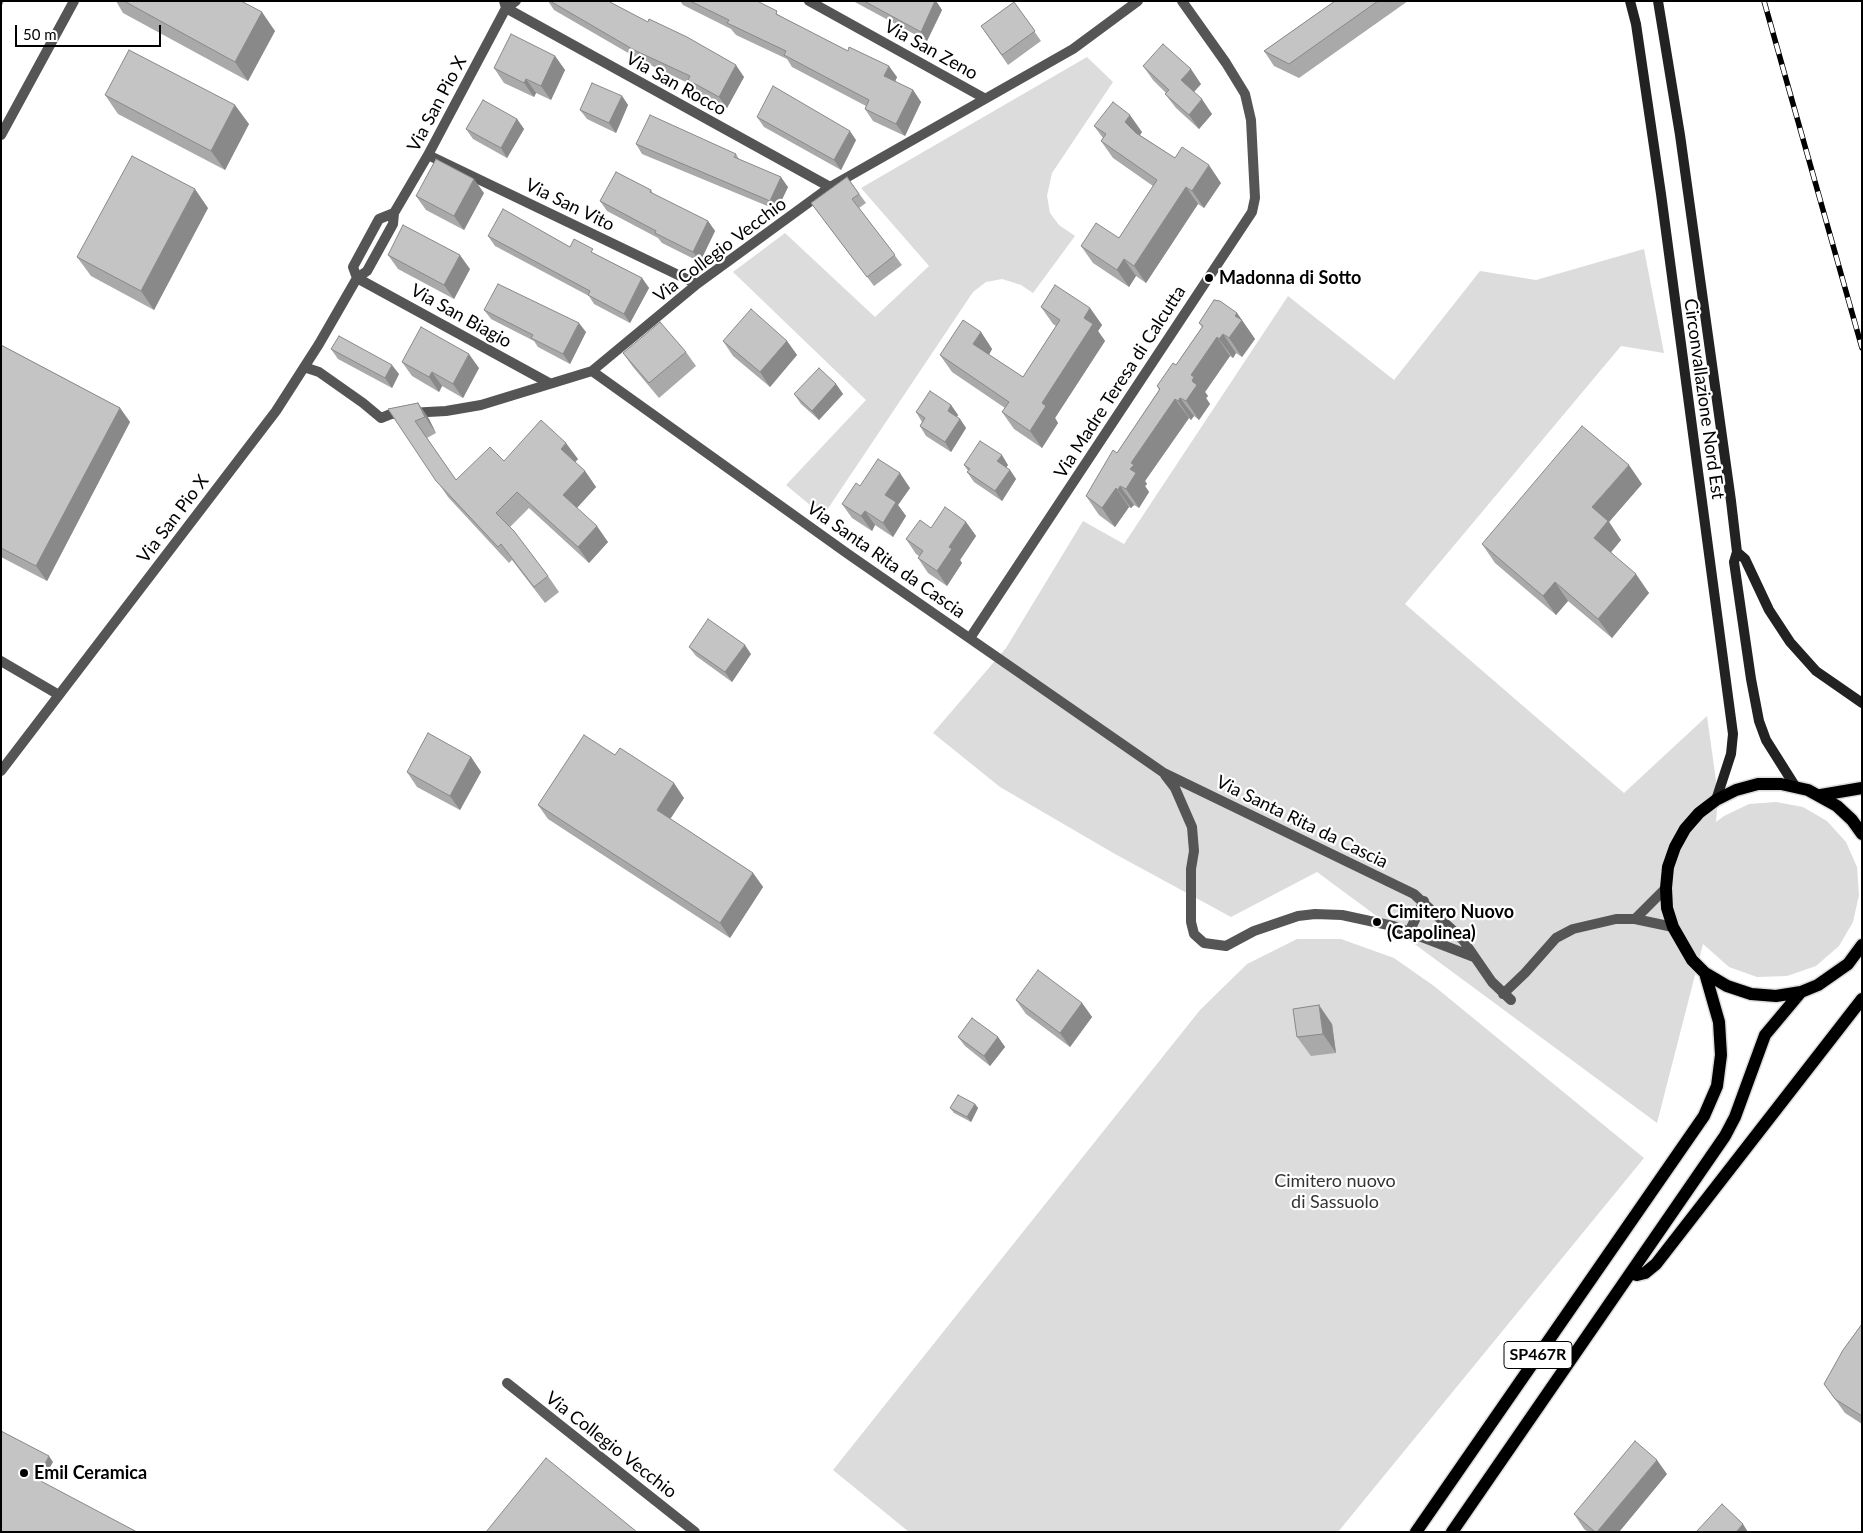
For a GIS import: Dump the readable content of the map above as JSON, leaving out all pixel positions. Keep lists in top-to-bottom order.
{
  "streets": {
    "main road": ["Circonvallazione Nord Est", "SP467R"],
    "street": [
      "Via San Zeno",
      "Via San Rocco",
      "Via San Pio X",
      "Via San Vito",
      "Via Collegio Vecchio",
      "Via San Biagio",
      "Via Madre Teresa di Calcutta",
      "Via Santa Rita da Cascia"
    ]
  },
  "crossings": [
    ["Via San Zeno", "Via Collegio Vecchio"],
    ["Via San Rocco", "Via San Pio X"],
    ["Via San Rocco", "Via Collegio Vecchio"],
    ["Via San Pio X", "Via San Vito"],
    ["Via San Pio X", "Via Collegio Vecchio"],
    ["Via San Pio X", "Via San Biagio"],
    ["Via San Vito", "Via Collegio Vecchio"],
    ["Via Collegio Vecchio", "Via San Biagio"],
    ["Via Collegio Vecchio", "Via Santa Rita da Cascia"],
    ["Via Madre Teresa di Calcutta", "Via Santa Rita da Cascia"]
  ],
  "parks": ["Cimitero nuovo di Sassuolo"],
  "places": ["Madonna di Sotto", "Cimitero Nuovo (Capolinea)", "Emil Ceramica"],
  "scale_bar": "50 m"
}
